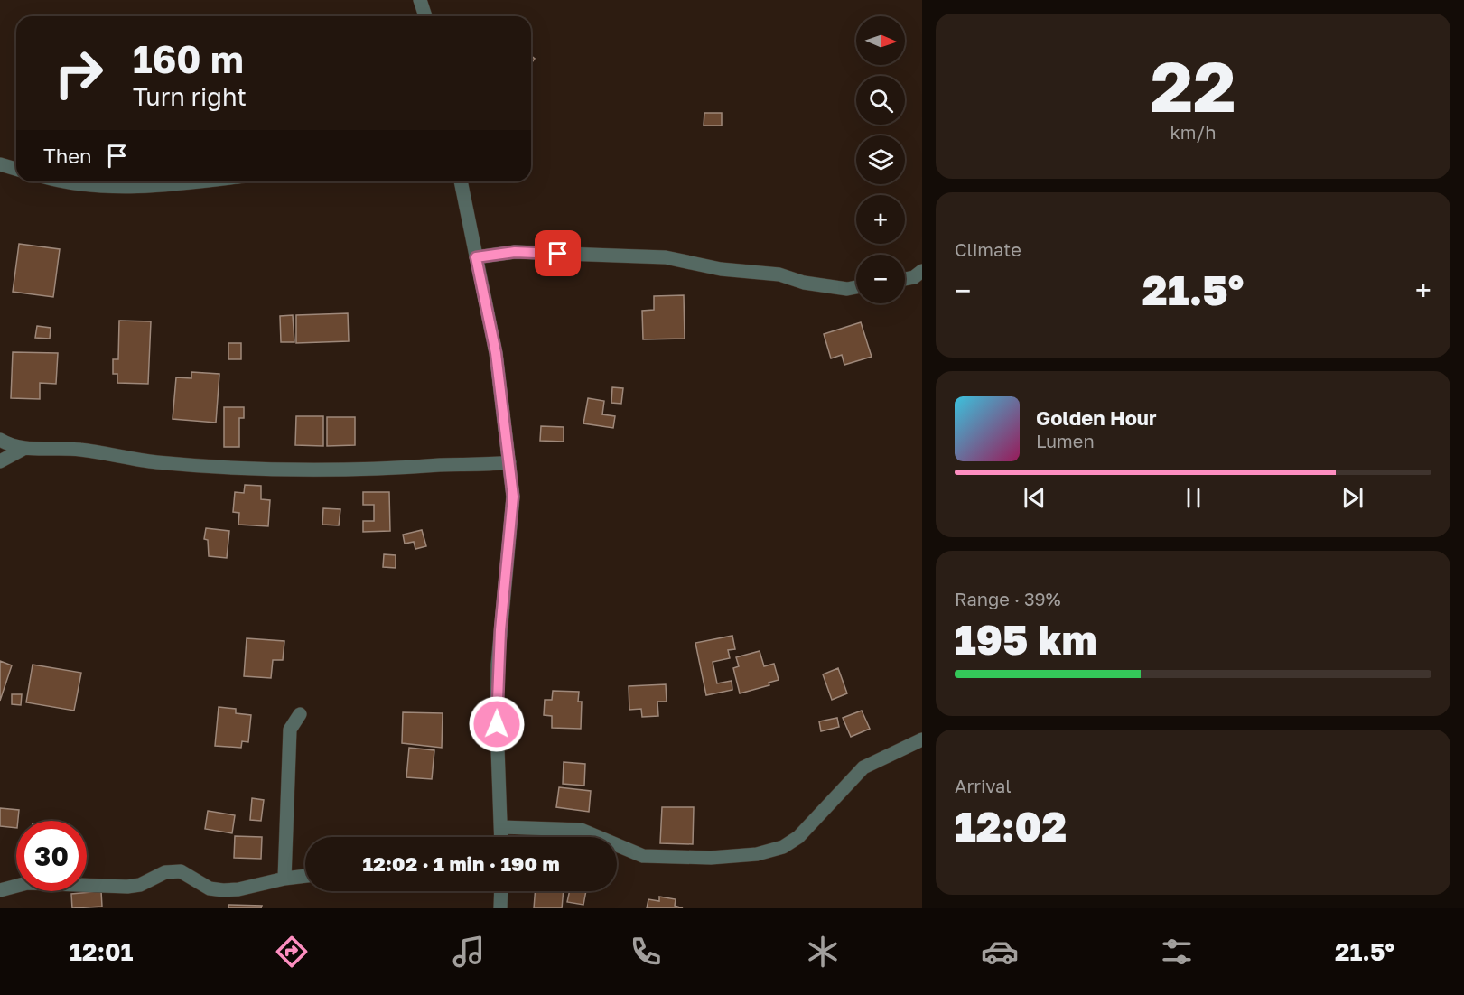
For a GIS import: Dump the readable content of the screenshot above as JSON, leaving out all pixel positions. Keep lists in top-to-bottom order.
{
  "north": "right",
  "page": {
    "tile": [
      ["22", "km/h"],
      "Climate",
      ["Range · 39%", "195 km"],
      ["Arrival", "12:02"]
    ],
    "map_buttons": ["+", "−"],
    "turn": ["160 m", "Turn right"],
    "then": "Then",
    "heat": ["−", "21.5°", "+"],
    "song": ["Golden Hour", "Lumen"],
    "limit": "30",
    "trip": "12:02 · 1 min · 190 m",
    "tabs": ["12:01", "21.5°"]
  }
}
